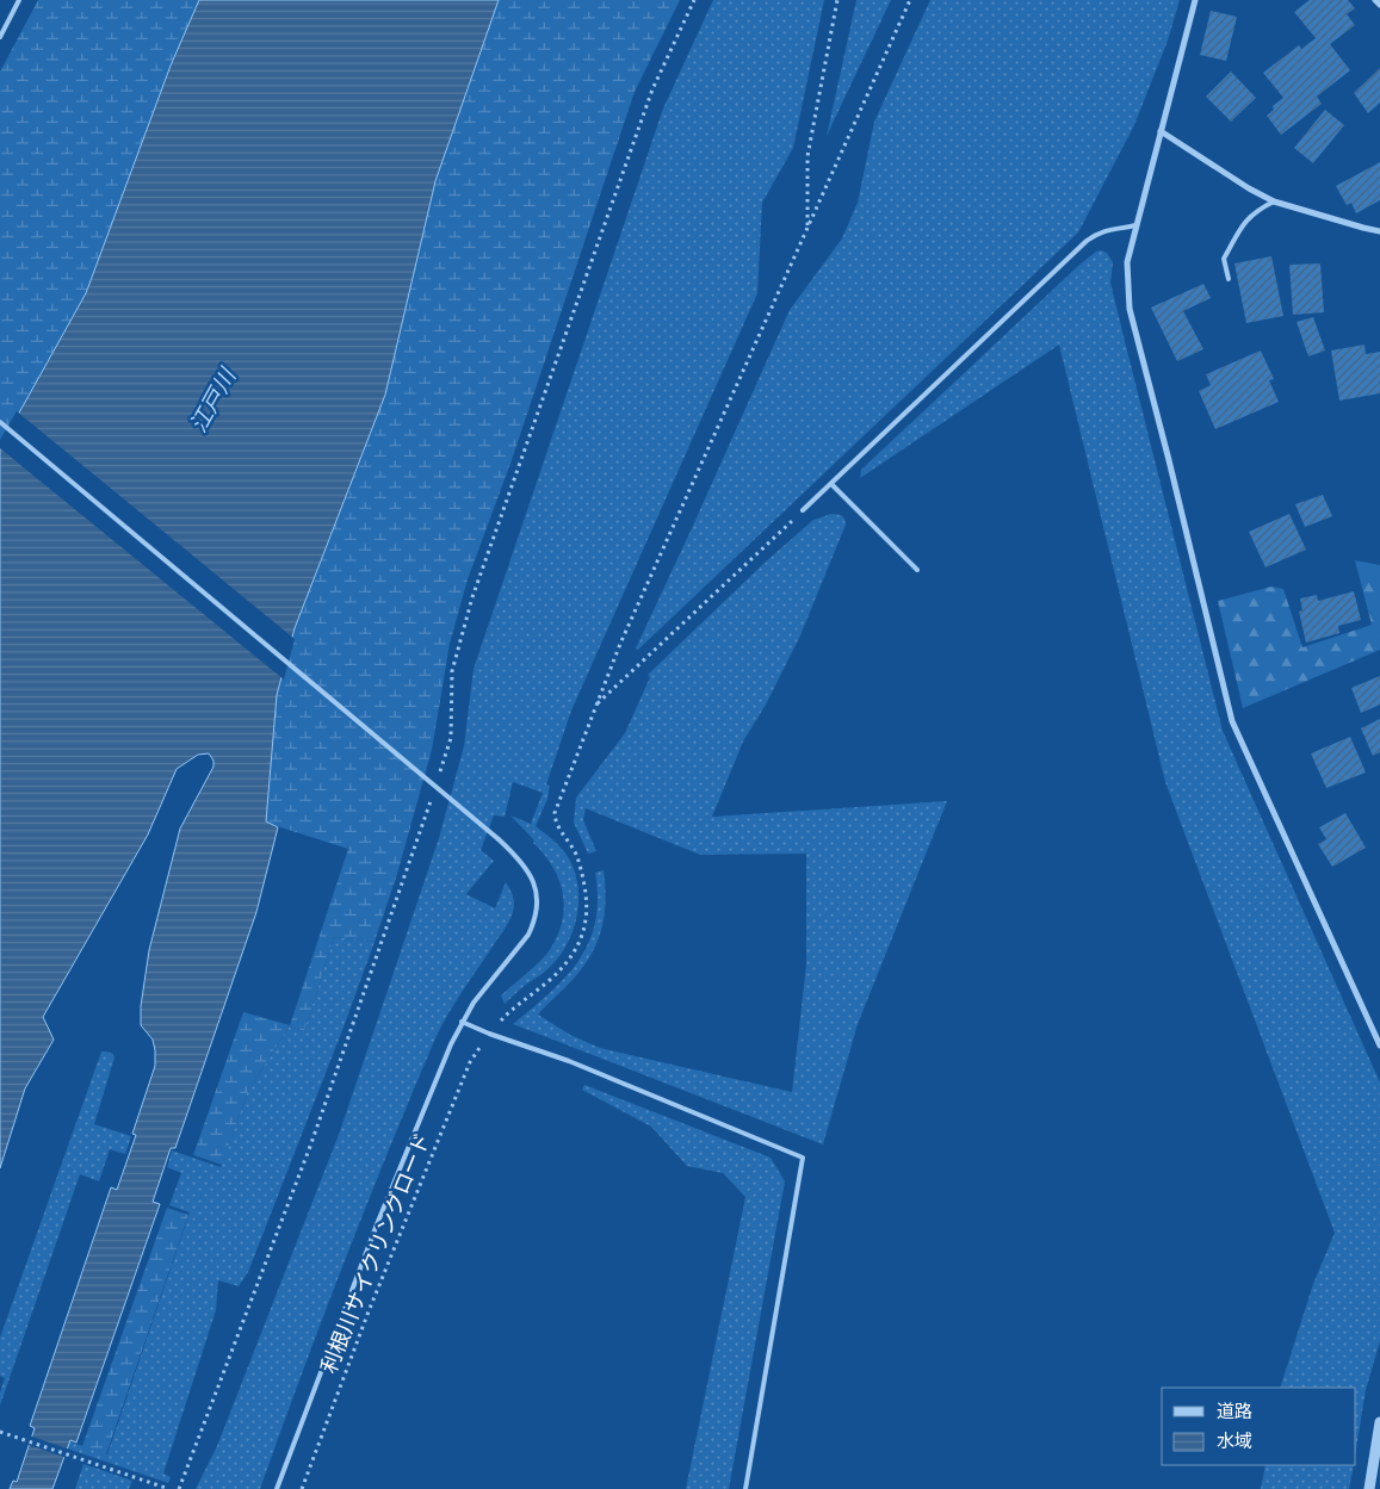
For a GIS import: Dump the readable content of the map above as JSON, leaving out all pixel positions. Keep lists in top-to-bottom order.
{
  "streets": {
    "path": ["利根川サイクリングロード"]
  },
  "water": ["江戸川"],
  "legend": ["道路", "水域"]
}
